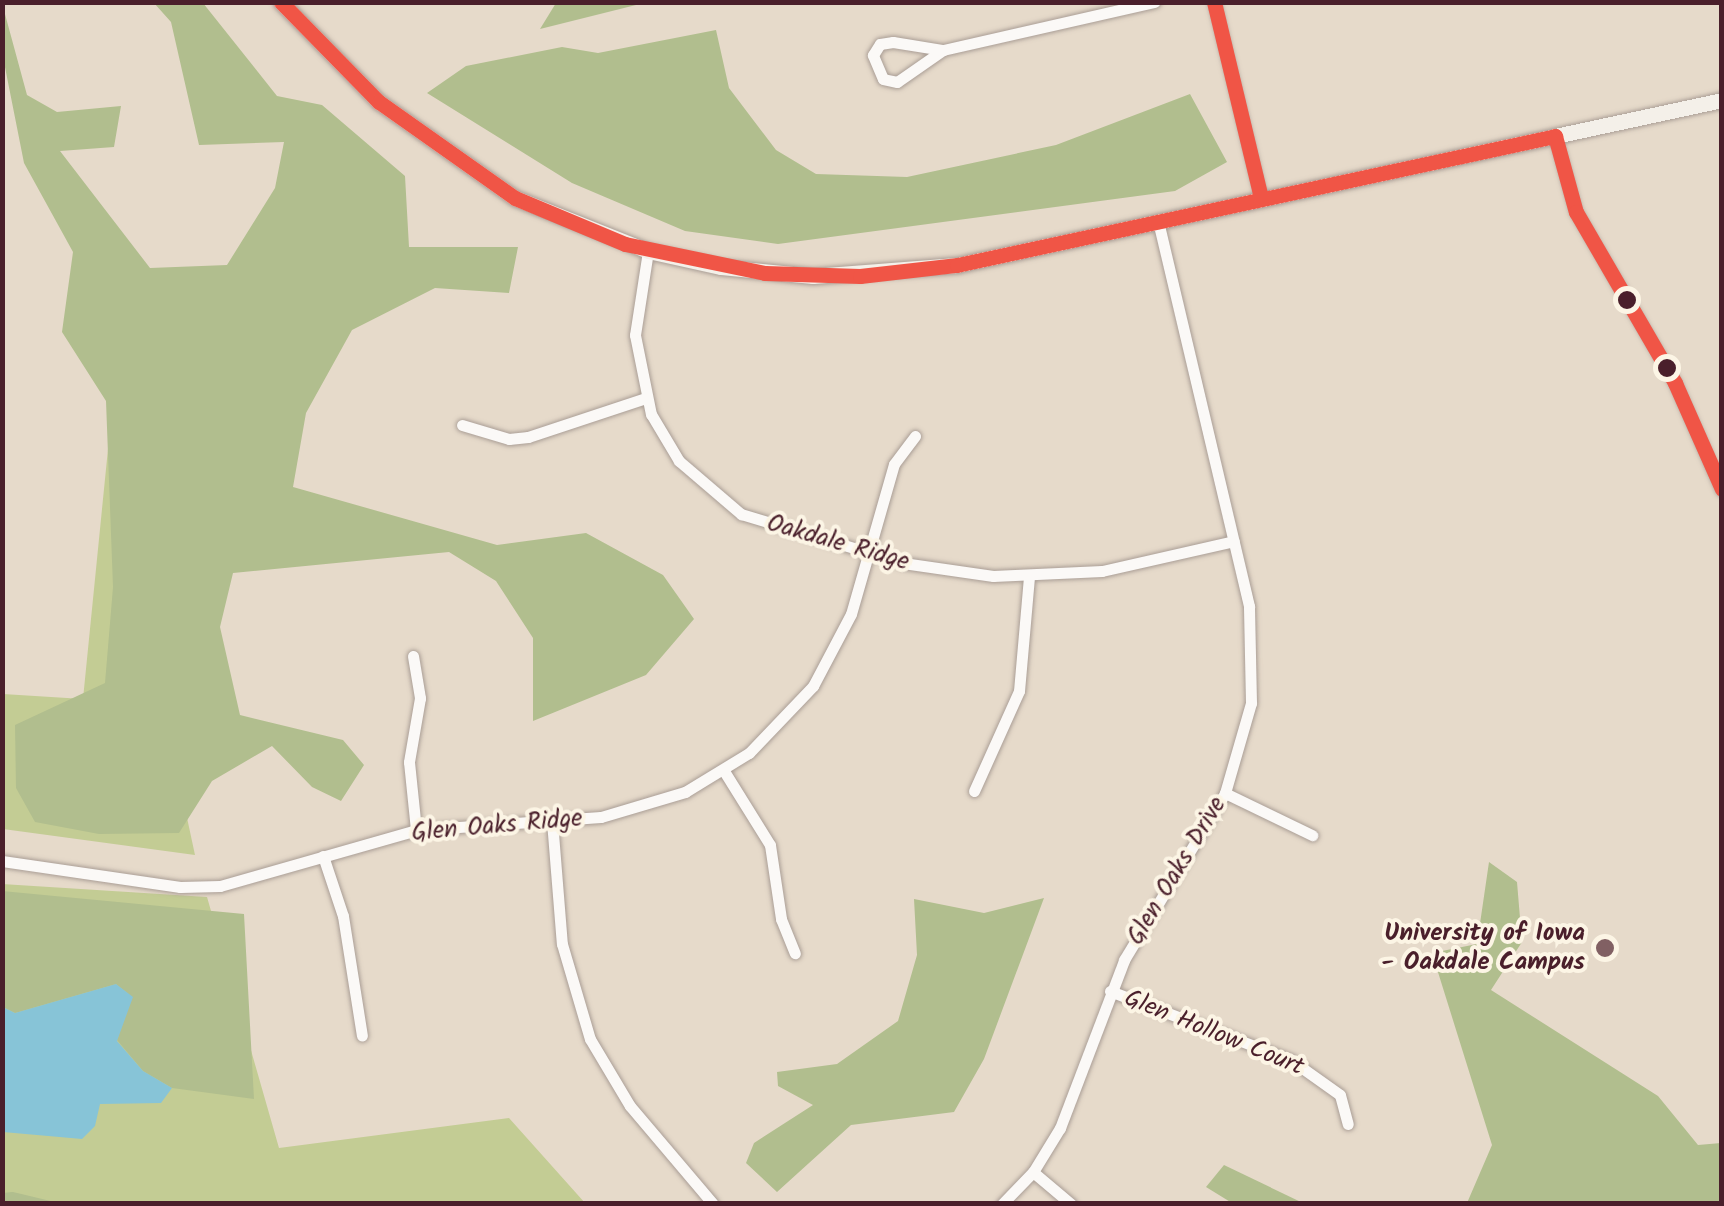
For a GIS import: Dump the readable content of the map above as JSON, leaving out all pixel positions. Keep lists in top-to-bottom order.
{
  "streets": {
    "street": [
      "Oakdale Ridge",
      "Glen Oaks Ridge",
      "Glen Oaks Drive",
      "Glen Hollow Court"
    ]
  },
  "crossings": [
    ["Oakdale Ridge", "Glen Oaks Ridge"],
    ["Oakdale Ridge", "Glen Oaks Drive"],
    ["Glen Oaks Drive", "Glen Hollow Court"]
  ],
  "places": ["University of Iowa - Oakdale Campus"]
}
